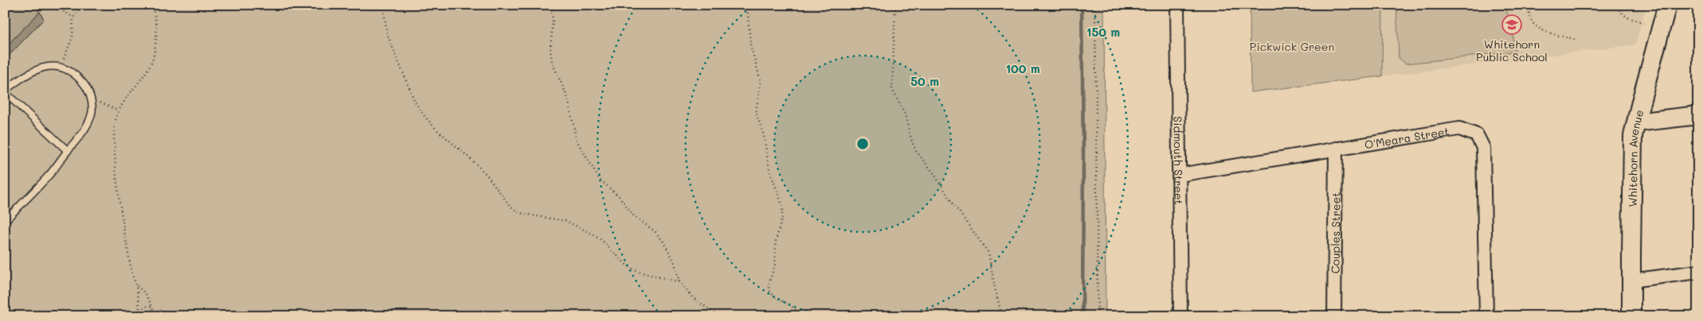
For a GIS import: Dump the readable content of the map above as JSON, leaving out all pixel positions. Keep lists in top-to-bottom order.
{
  "streets": {
    "street": [
      "O'Meara Street",
      "Whitehorn Avenue",
      "Sidmouth Street",
      "Couples Street"
    ]
  },
  "crossings": [
    ["O'Meara Street", "Sidmouth Street"],
    ["O'Meara Street", "Couples Street"]
  ],
  "parks": ["Pickwick Green"],
  "places": {
    "school or university": ["Whitehorn Public School"]
  },
  "rings": ["150 m", "100 m", "50 m"]
}
